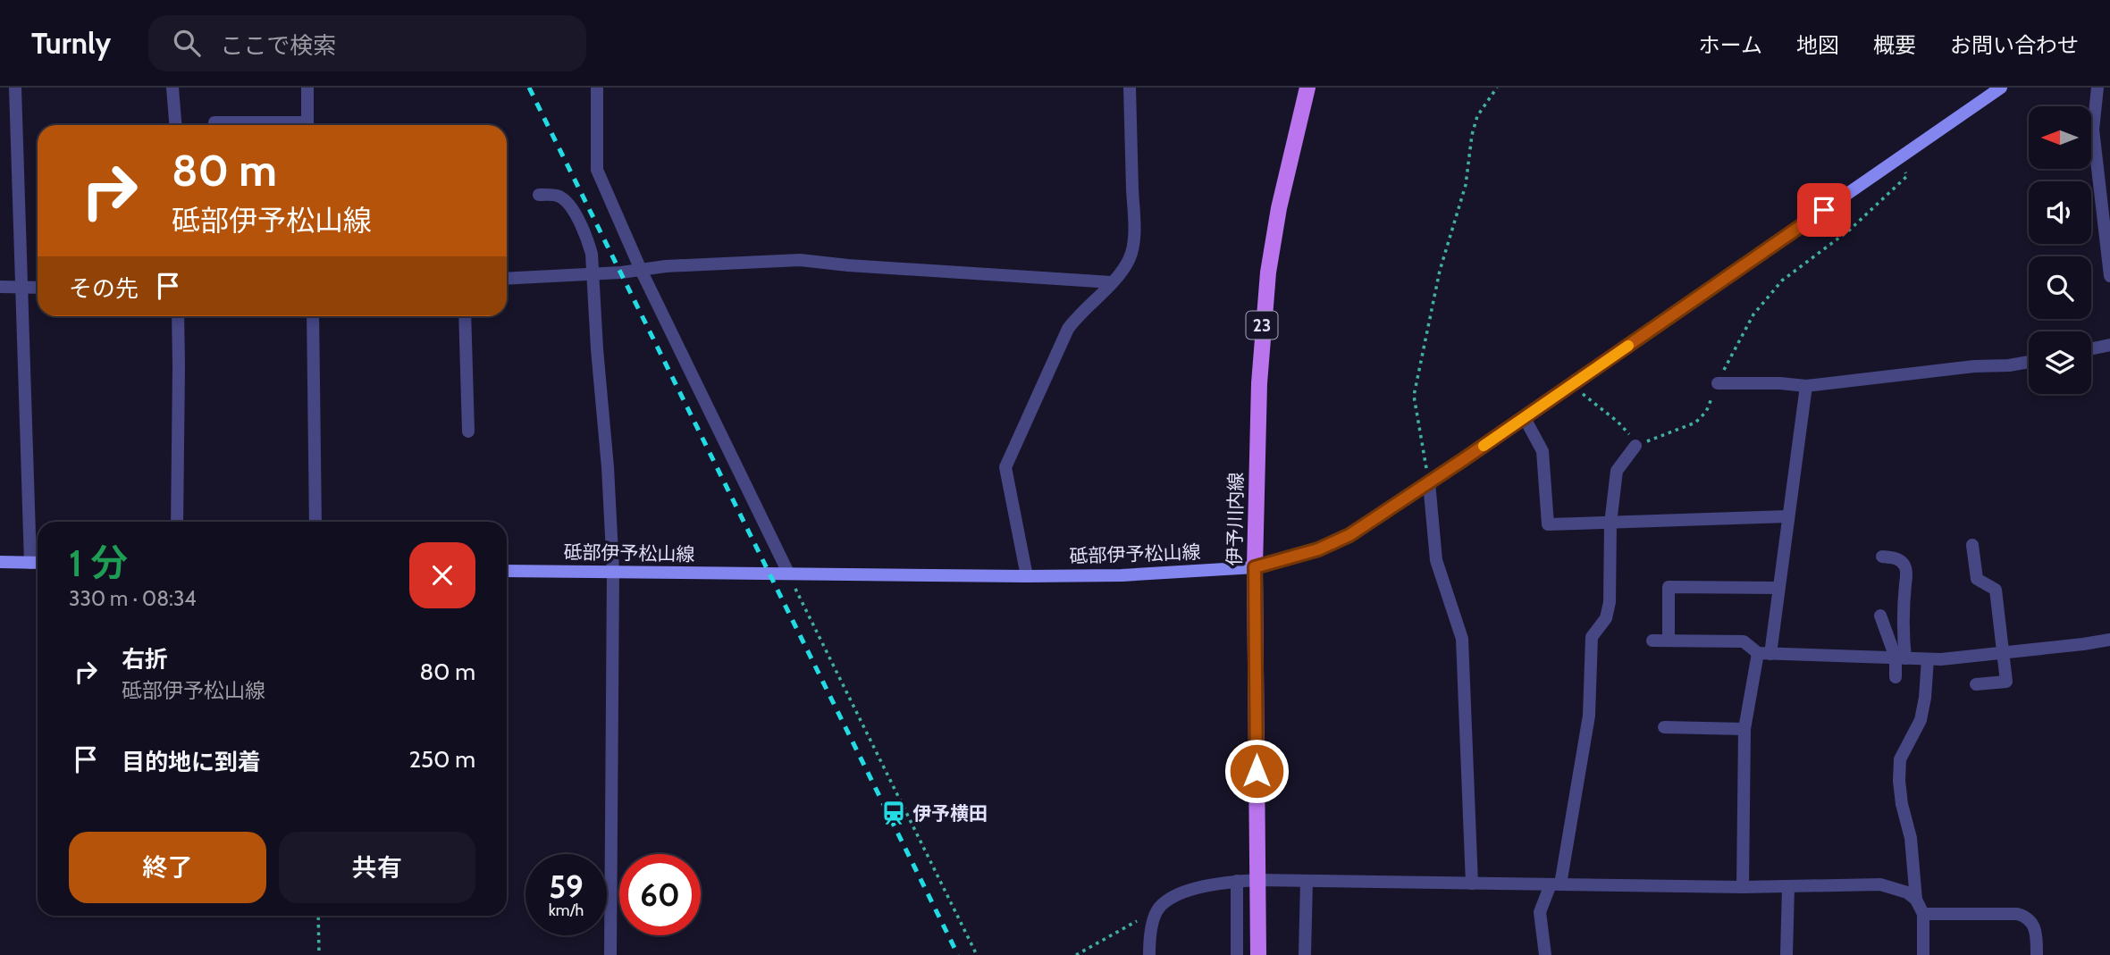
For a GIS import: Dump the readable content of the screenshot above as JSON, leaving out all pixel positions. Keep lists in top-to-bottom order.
{
  "streets": {
    "main road": ["23", "伊予川内線", "砥部伊予松山線"]
  },
  "crossings": [
    ["伊予川内線", "砥部伊予松山線"]
  ],
  "places": {
    "station": ["伊予横田"]
  },
  "north": "left",
  "page": {
    "header": "Turnly",
    "search": "ここで検索",
    "nav": [
      "ホーム",
      "地図",
      "概要",
      "お問い合わせ"
    ],
    "turn": ["80 m", "砥部伊予松山線"],
    "then": "その先",
    "heading": ["1 分", "330 m · 08:34"],
    "list": [
      {
        "name": "右折",
        "note": "砥部伊予松山線",
        "value": "80 m"
      },
      {
        "name": "目的地に到着",
        "value": "250 m"
      }
    ],
    "buttons": ["終了", "共有"],
    "speed": "59 km/h",
    "limit": "60"
  }
}
